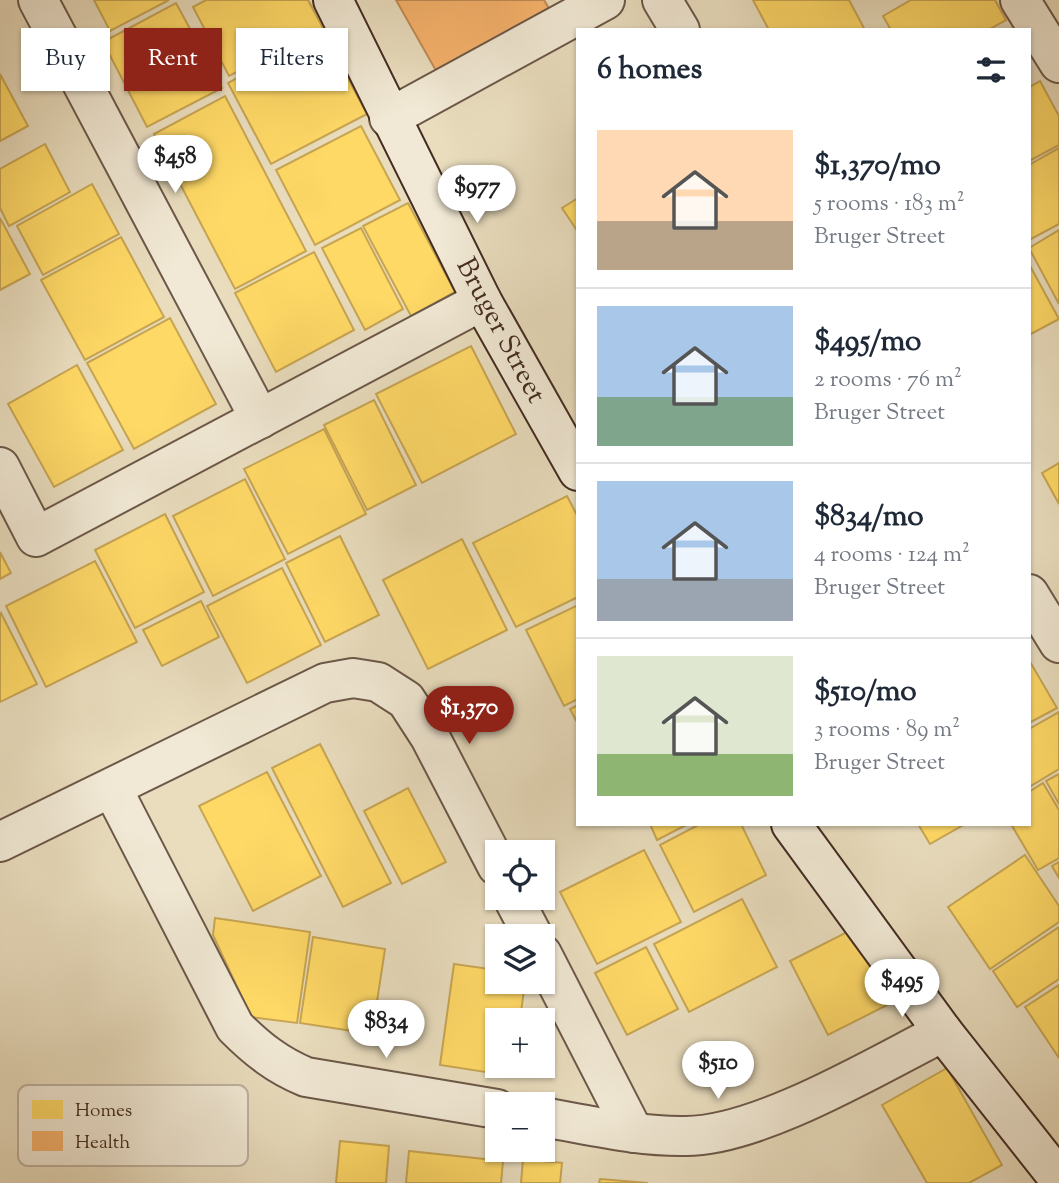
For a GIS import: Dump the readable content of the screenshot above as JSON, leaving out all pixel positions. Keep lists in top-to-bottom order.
{
  "streets": {
    "street": ["Bruger Street"]
  },
  "legend": ["Homes", "Health"],
  "page": {
    "chip": ["Buy", "Rent", "Filters"],
    "heading": "6 homes",
    "list": [
      {
        "name": "$1,370/mo",
        "note": "5 rooms · 183 m² · Bruger Street"
      },
      {
        "name": "$495/mo",
        "note": "2 rooms · 76 m² · Bruger Street"
      },
      {
        "name": "$834/mo",
        "note": "4 rooms · 124 m² · Bruger Street"
      },
      {
        "name": "$510/mo",
        "note": "3 rooms · 89 m² · Bruger Street"
      }
    ],
    "price": [
      "$458",
      "$977",
      "$1,370",
      "$495",
      "$834",
      "$510"
    ],
    "map_buttons": ["+", "−"]
  }
}
